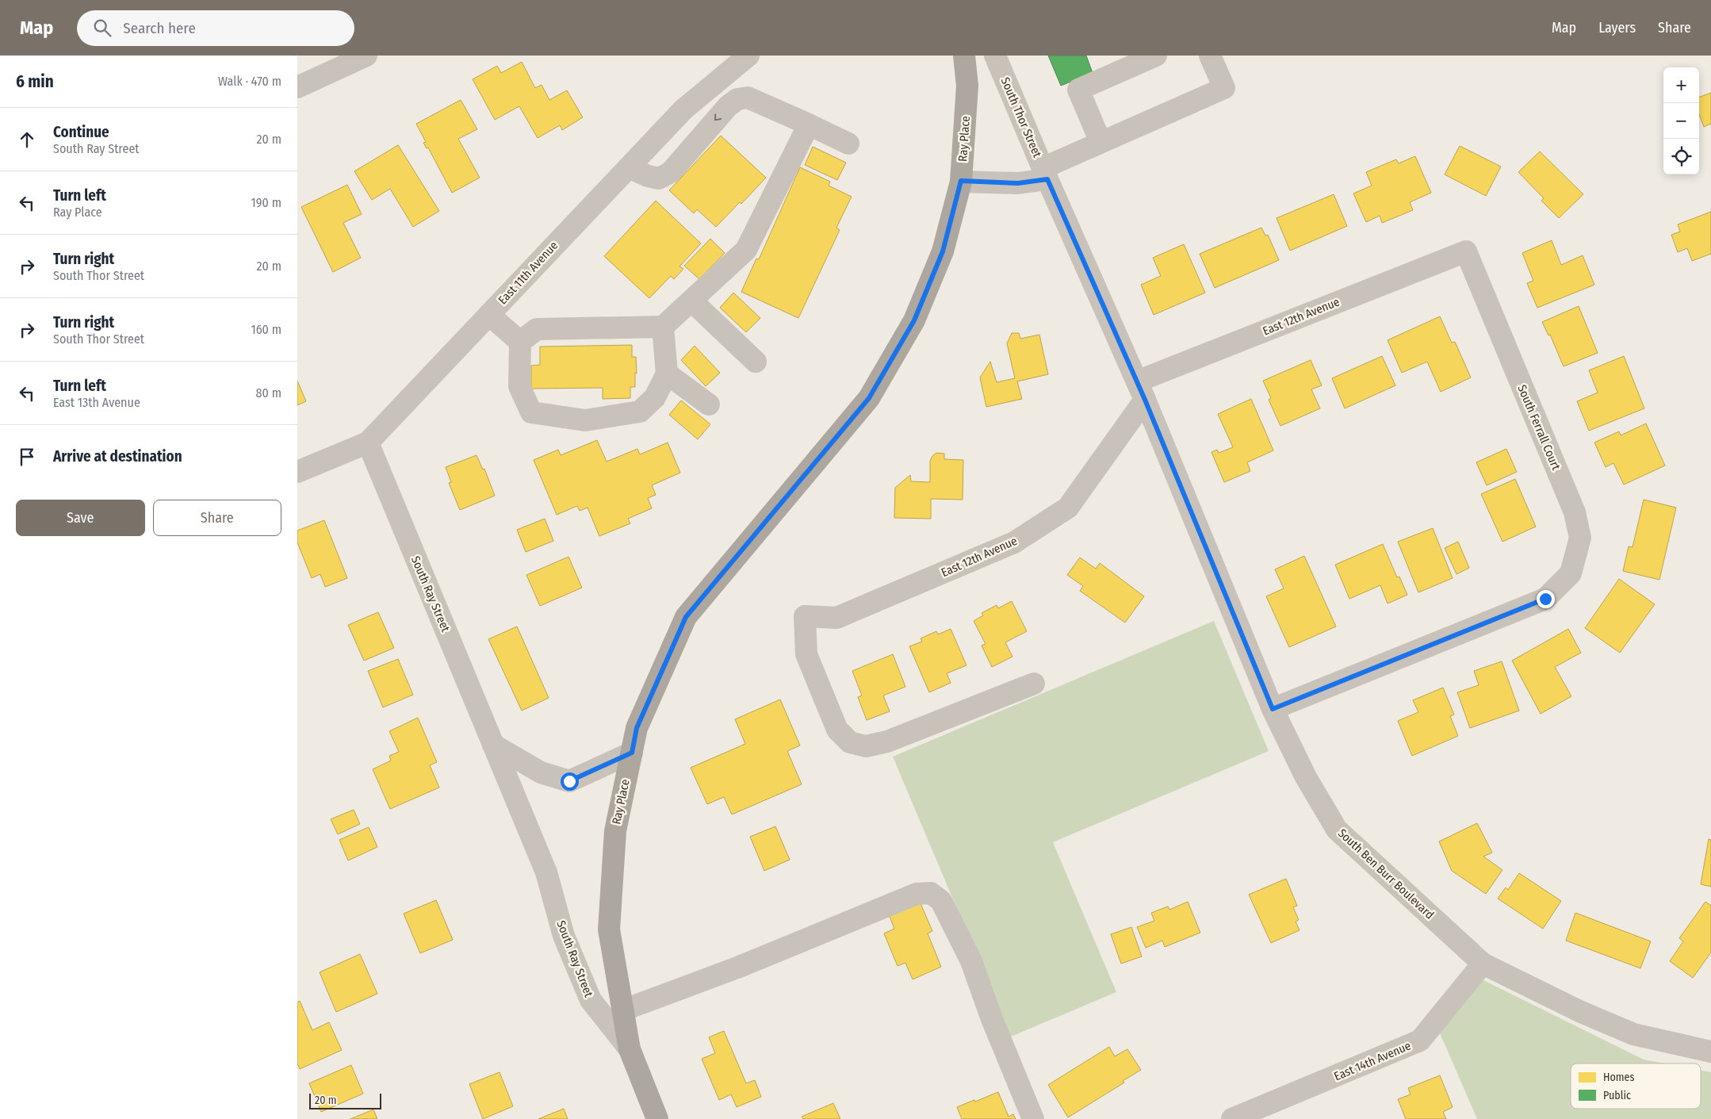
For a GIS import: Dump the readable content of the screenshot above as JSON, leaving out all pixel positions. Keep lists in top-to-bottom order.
{
  "streets": {
    "main road": ["Ray Place", "South Ray Street"],
    "street": [
      "South Thor Street",
      "East 11th Avenue",
      "East 12th Avenue",
      "South Ferrall Court",
      "South Ben Burr Boulevard",
      "East 14th Avenue"
    ]
  },
  "crossings": [
    ["South Thor Street", "East 12th Avenue"],
    ["South Thor Street", "South Ferrall Court"],
    ["South Thor Street", "South Ben Burr Boulevard"],
    ["Ray Place", "South Ray Street"],
    ["East 11th Avenue", "South Ray Street"],
    ["East 12th Avenue", "South Ferrall Court"],
    ["South Ferrall Court", "South Ben Burr Boulevard"],
    ["South Ben Burr Boulevard", "East 14th Avenue"]
  ],
  "legend": ["Homes", "Public"],
  "scale_bar": "20 m",
  "page": {
    "header": "Map",
    "search": "Search here",
    "nav": ["Map", "Layers", "Share"],
    "heading": ["6 min", "Walk · 470 m"],
    "map_buttons": ["+", "−"],
    "list": [
      ["Continue", "South Ray Street", "20 m"],
      ["Turn left", "Ray Place", "190 m"],
      ["Turn right", "South Thor Street", "20 m"],
      ["Turn right", "South Thor Street", "160 m"],
      ["Turn left", "East 13th Avenue", "80 m"],
      "Arrive at destination"
    ],
    "buttons": ["Save", "Share"],
    "scale": "20 m"
  }
}
